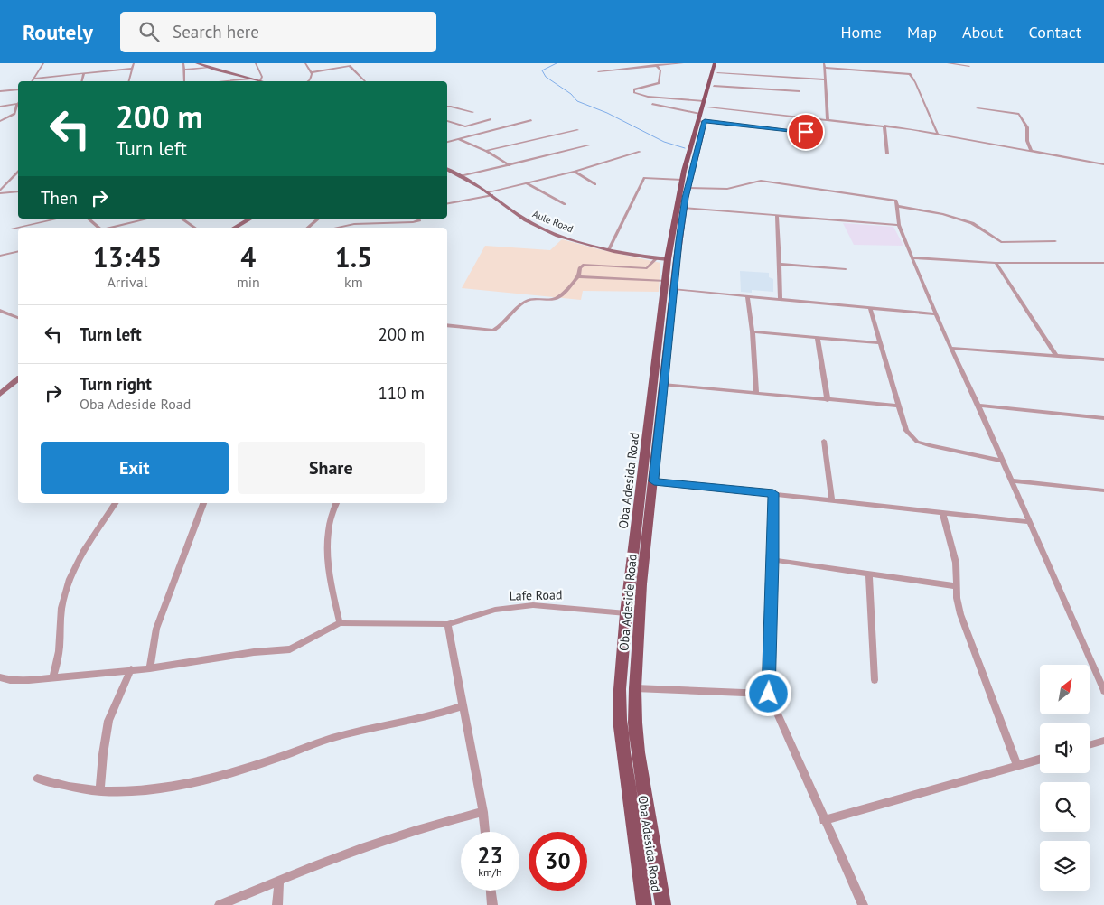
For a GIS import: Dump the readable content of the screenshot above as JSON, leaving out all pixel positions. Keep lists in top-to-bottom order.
{
  "streets": {
    "main road": ["Oba Adesida Road", "Oba Adeside Road"],
    "street": ["Aule Road", "Lafe Road"]
  },
  "crossings": [
    ["Aule Road", "Oba Adesida Road"],
    ["Oba Adesida Road", "Lafe Road"],
    ["Oba Adesida Road", "Oba Adeside Road"]
  ],
  "north": "top right",
  "page": {
    "header": "Routely",
    "search": "Search here",
    "nav": [
      "Home",
      "Map",
      "About",
      "Contact"
    ],
    "turn": ["200 m", "Turn left"],
    "then": "Then",
    "eta": [
      "13:45",
      "Arrival",
      "4",
      "min",
      "1.5",
      "km"
    ],
    "list": [
      {
        "name": "Turn left",
        "value": "200 m"
      },
      {
        "name": "Turn right",
        "note": "Oba Adeside Road",
        "value": "110 m"
      }
    ],
    "buttons": ["Exit", "Share"],
    "speed": "23 km/h",
    "limit": "30"
  }
}
